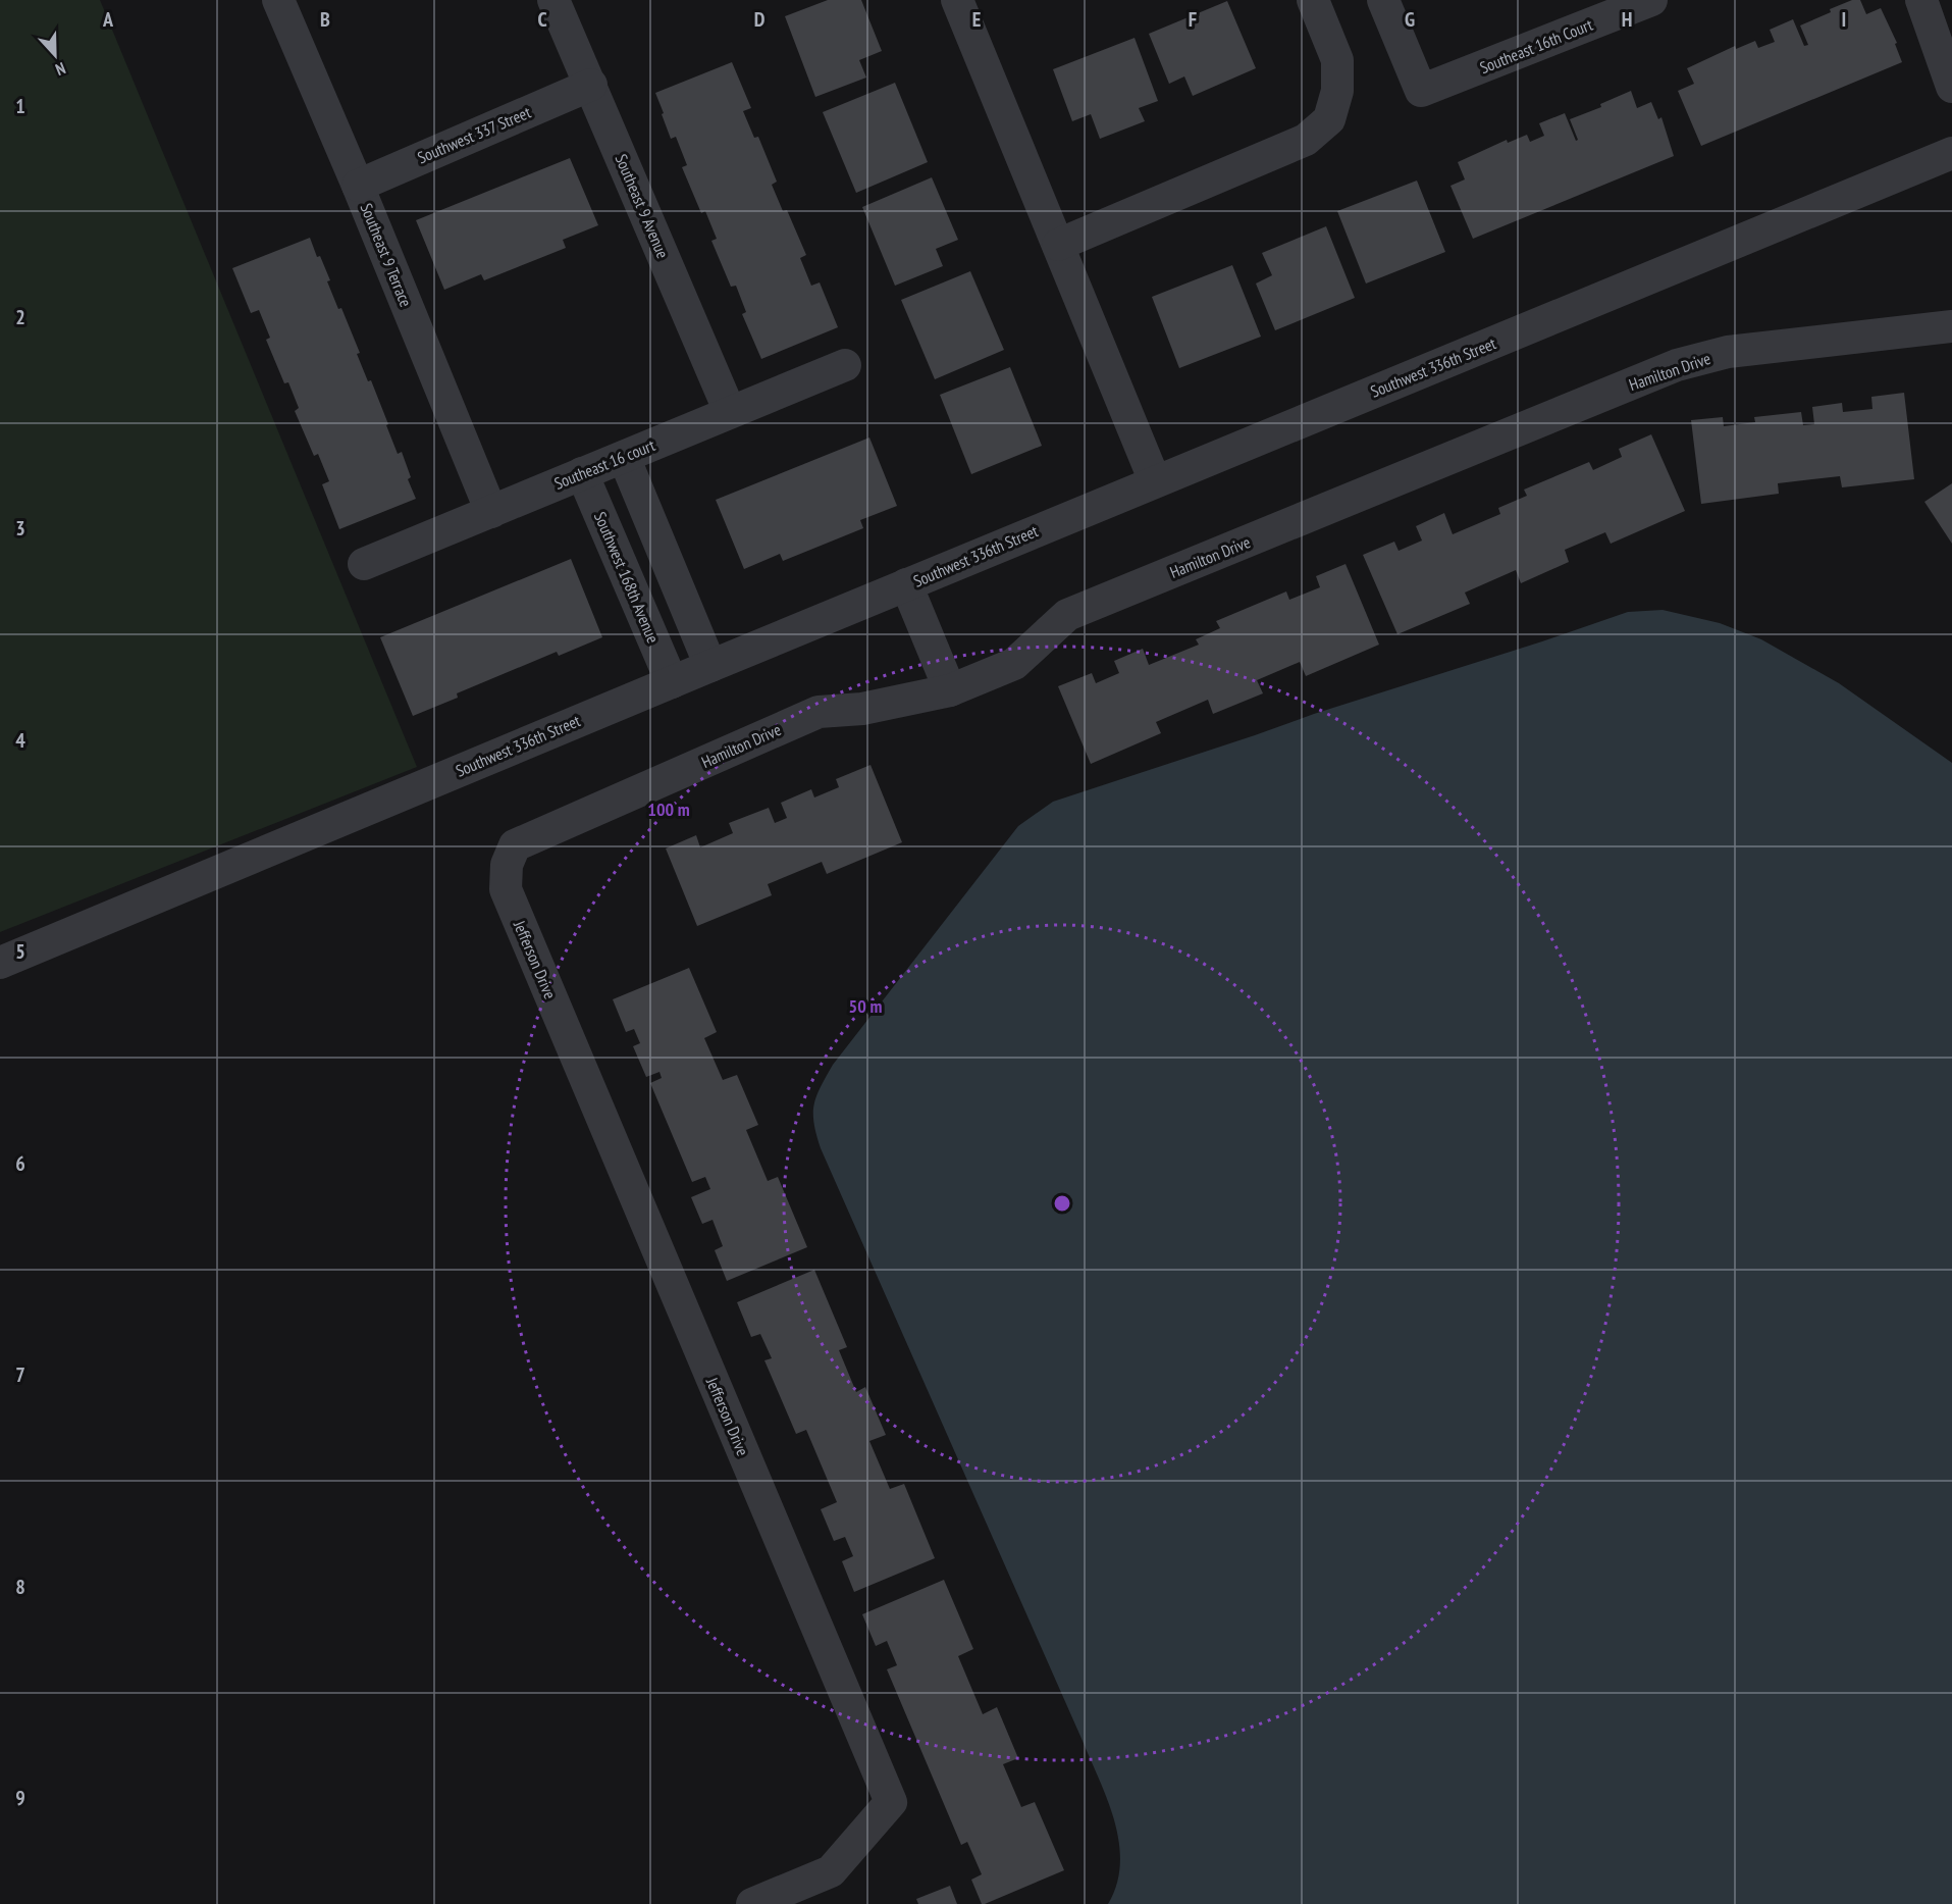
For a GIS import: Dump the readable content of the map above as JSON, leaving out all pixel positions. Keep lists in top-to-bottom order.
{
  "streets": {
    "street": [
      "Southeast 16th Court",
      "Southwest 337 Street",
      "Southeast 9 Avenue",
      "Southeast 9 Terrace",
      "Southwest 336th Street",
      "Hamilton Drive",
      "Southeast 16 court",
      "Southwest 168th Avenue",
      "Jefferson Drive"
    ]
  },
  "crossings": [
    ["Southwest 337 Street", "Southeast 9 Avenue"],
    ["Southwest 337 Street", "Southeast 9 Terrace"],
    ["Southeast 9 Avenue", "Southeast 16 court"],
    ["Southeast 9 Terrace", "Southeast 16 court"],
    ["Southwest 336th Street", "Southwest 168th Avenue"],
    ["Hamilton Drive", "Jefferson Drive"],
    ["Southeast 16 court", "Southwest 168th Avenue"]
  ],
  "north": "bottom",
  "grid": {
    "columns": [
      "A",
      "B",
      "C",
      "D",
      "E",
      "F",
      "G",
      "H",
      "I"
    ],
    "rows": [
      "1",
      "2",
      "3",
      "4",
      "5",
      "6",
      "7",
      "8",
      "9"
    ]
  },
  "rings": ["100 m", "50 m"]
}
